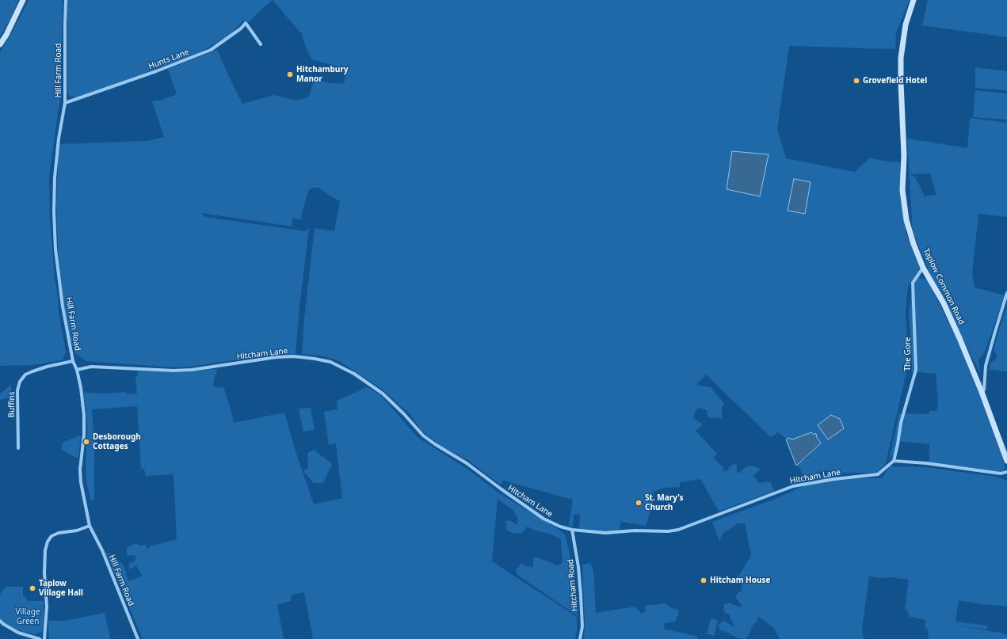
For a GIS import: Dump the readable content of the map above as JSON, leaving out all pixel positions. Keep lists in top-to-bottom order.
{
  "streets": {
    "street": [
      "Hunts Lane",
      "Hill Farm Road",
      "Taplow Common Road",
      "Hitcham Lane",
      "The Gore",
      "Buffins",
      "Hitcham Road"
    ]
  },
  "crossings": [
    ["Hunts Lane", "Hill Farm Road"],
    ["Hill Farm Road", "Hitcham Lane"],
    ["Hill Farm Road", "Buffins"],
    ["Taplow Common Road", "The Gore"],
    ["Hitcham Lane", "The Gore"],
    ["Hitcham Lane", "Hitcham Road"]
  ],
  "parks": ["Village Green"],
  "places": [
    "Hitchambury Manor",
    "Grovefield Hotel",
    "Desborough Cottages",
    "St. Mary's Church",
    "Hitcham House",
    "Taplow Village Hall"
  ]
}
